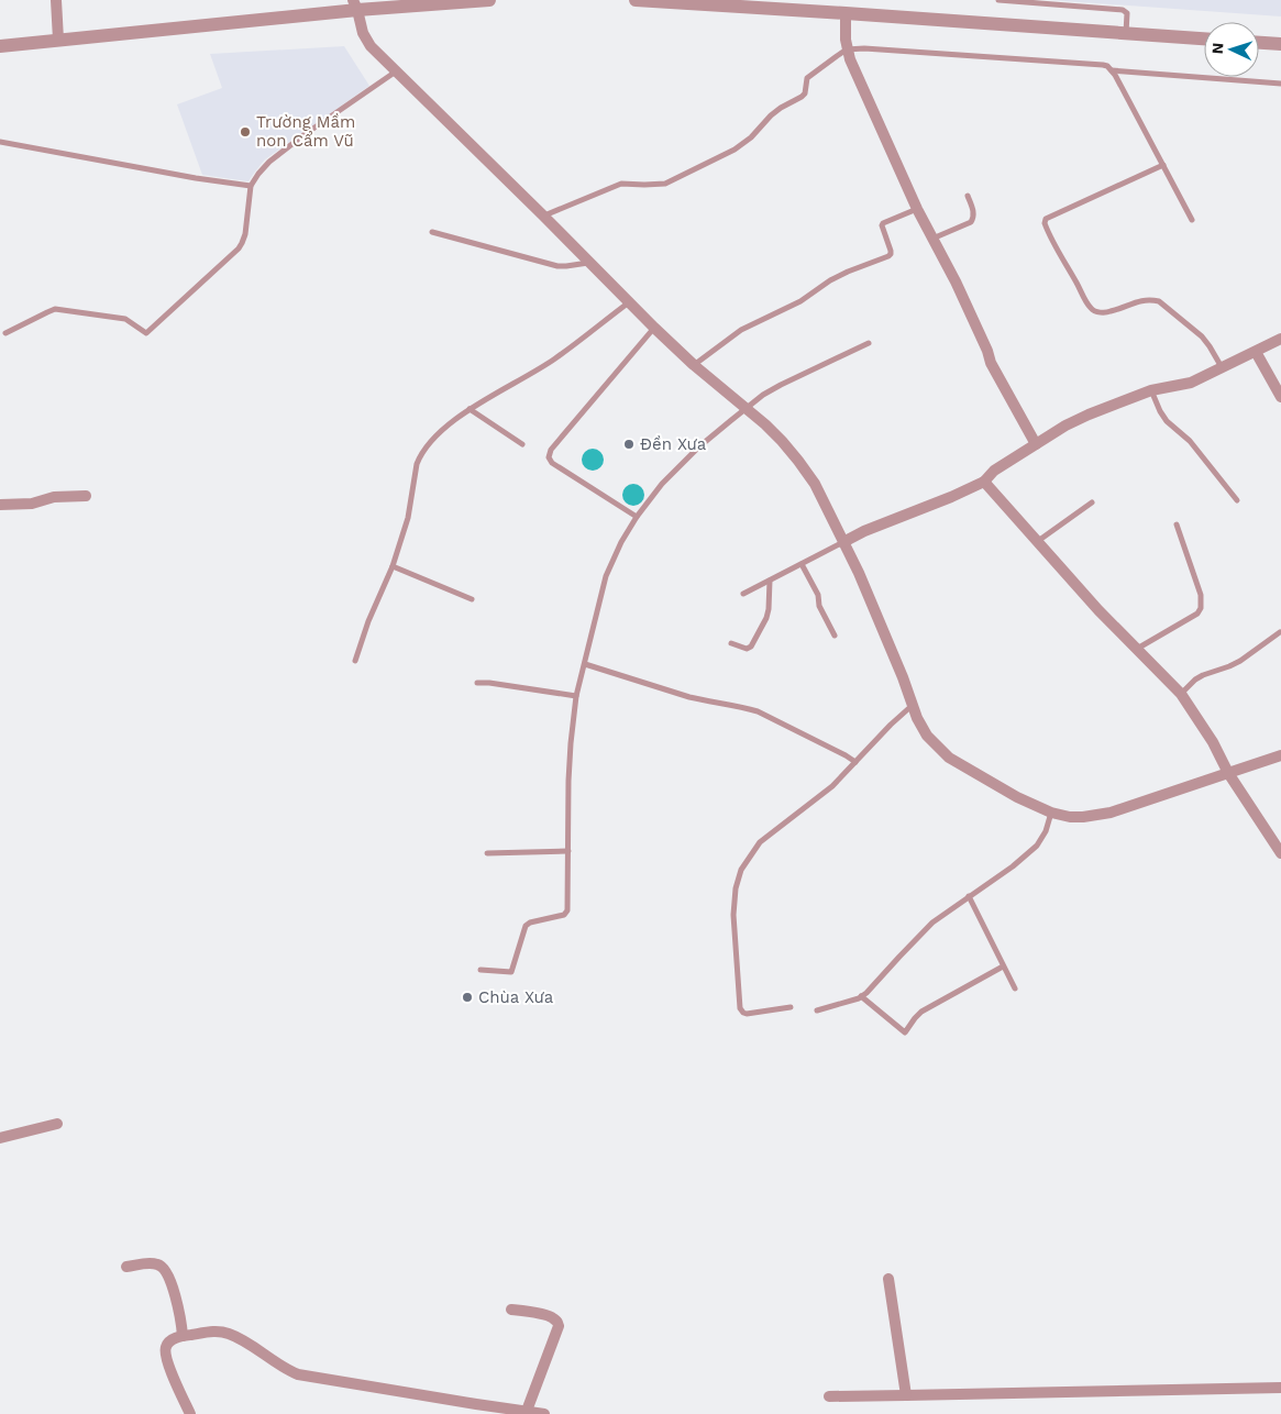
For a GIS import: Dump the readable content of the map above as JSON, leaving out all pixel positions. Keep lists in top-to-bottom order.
{
  "places": ["Trường Mầm non Cẩm Vũ", "Đền Xưa", "Chùa Xưa"],
  "north": "left"
}
